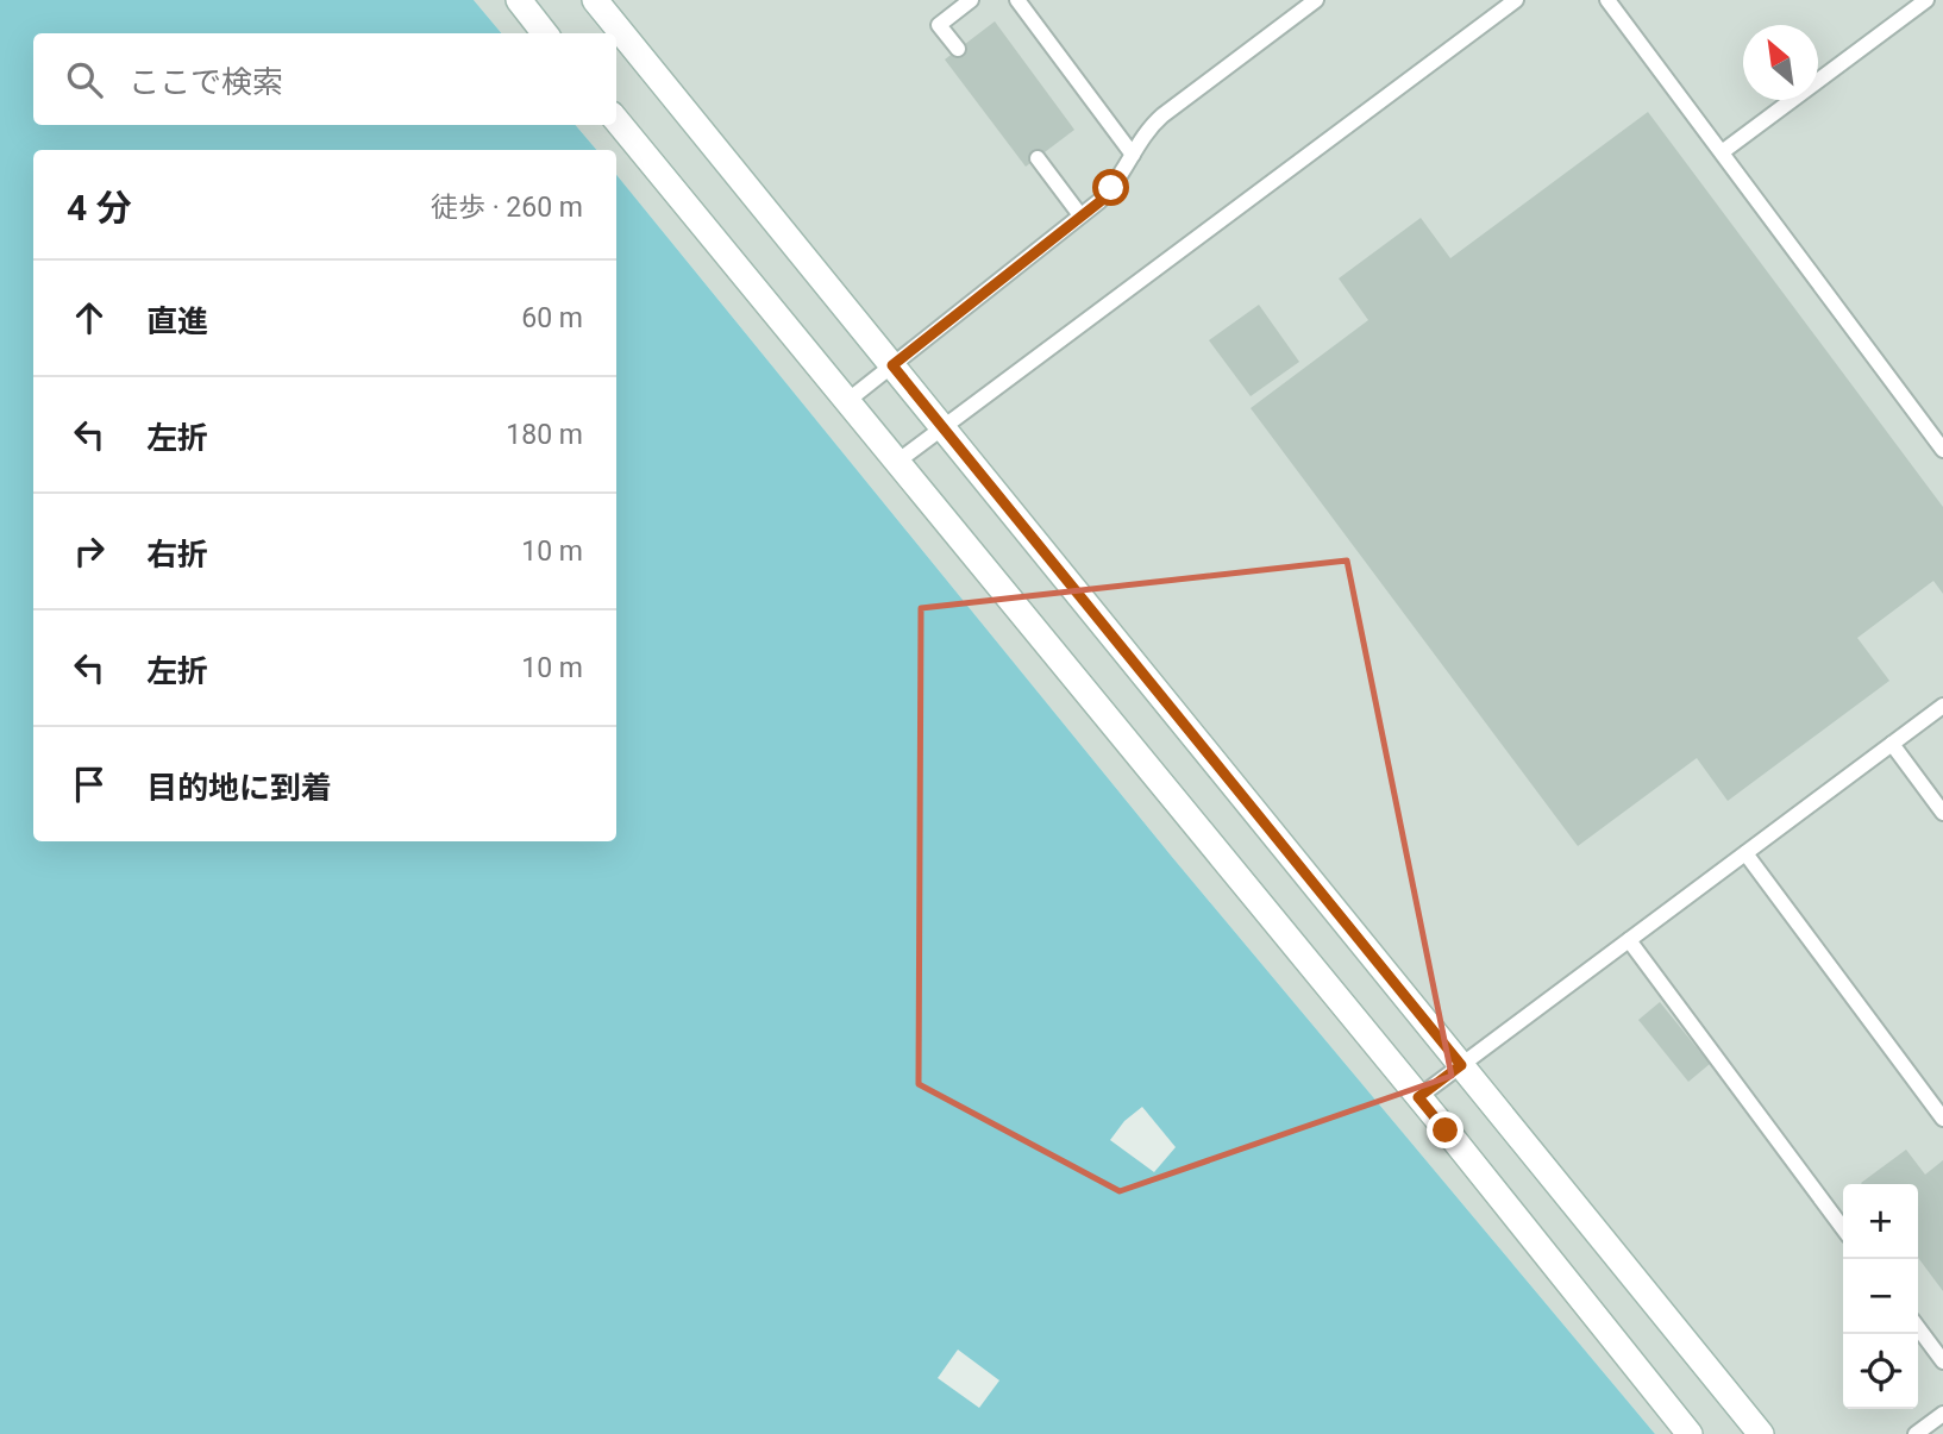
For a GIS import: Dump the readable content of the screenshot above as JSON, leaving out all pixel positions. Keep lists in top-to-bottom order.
{
  "north": "top left",
  "page": {
    "search": "ここで検索",
    "heading": ["4 分", "徒歩 · 260 m"],
    "list": [
      ["直進", "60 m"],
      ["左折", "180 m"],
      ["右折", "10 m"],
      ["左折", "10 m"],
      "目的地に到着"
    ],
    "map_buttons": ["+", "−"]
  }
}
